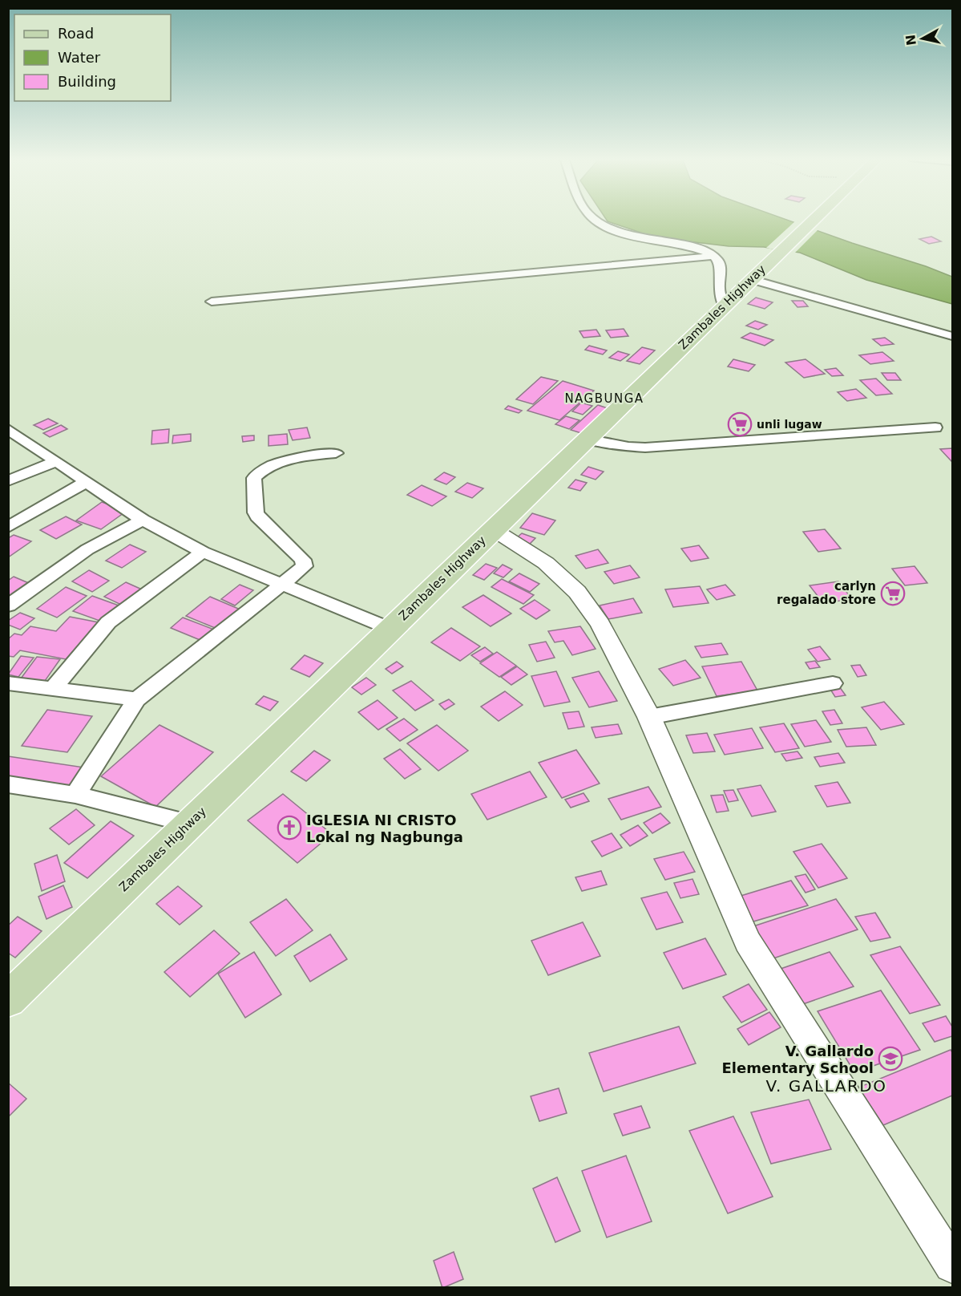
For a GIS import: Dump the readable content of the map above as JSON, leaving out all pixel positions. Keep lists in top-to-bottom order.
{
  "streets": {
    "main road": ["Zambales Highway"]
  },
  "districts": ["NAGBUNGA", "V. GALLARDO"],
  "places": {
    "supermarket": ["unli lugaw", "carlyn regalado store"],
    "church": ["IGLESIA NI CRISTO Lokal ng Nagbunga"],
    "school or university": ["V. Gallardo Elementary School"]
  },
  "legend": ["Road", "Water", "Building"],
  "north": "left"
}
